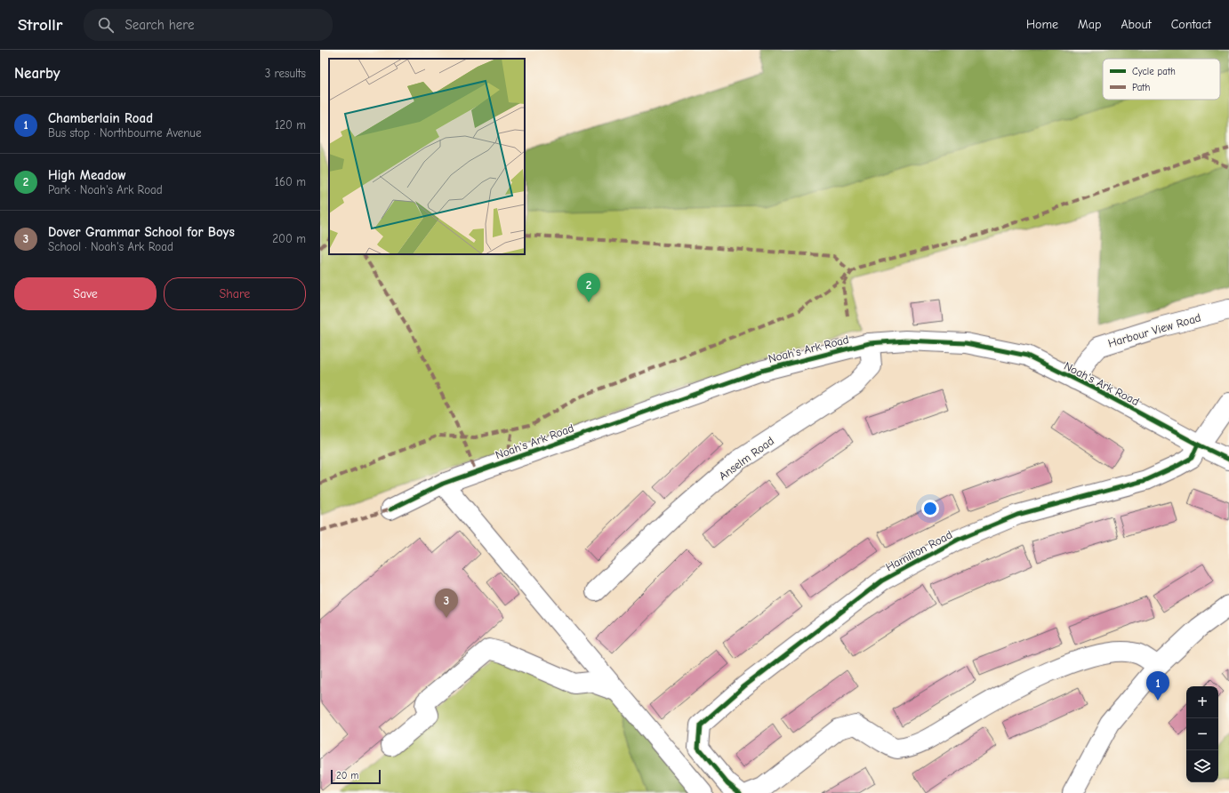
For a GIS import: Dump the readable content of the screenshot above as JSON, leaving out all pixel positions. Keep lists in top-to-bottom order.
{
  "streets": {
    "street": [
      "Harbour View Road",
      "Noah's Ark Road",
      "Anselm Road",
      "Hamilton Road"
    ]
  },
  "crossings": [
    ["Harbour View Road", "Noah's Ark Road"],
    ["Noah's Ark Road", "Anselm Road"],
    ["Noah's Ark Road", "Hamilton Road"]
  ],
  "legend": ["Cycle path", "Path"],
  "scale_bar": "20 m",
  "page": {
    "header": "Strollr",
    "search": "Search here",
    "nav": [
      "Home",
      "Map",
      "About",
      "Contact"
    ],
    "heading": ["Nearby", "3 results"],
    "list": [
      {
        "mark": "1",
        "name": "Chamberlain Road",
        "note": "Bus stop · Northbourne Avenue",
        "value": "120 m"
      },
      {
        "mark": "2",
        "name": "High Meadow",
        "note": "Park · Noah's Ark Road",
        "value": "160 m"
      },
      {
        "mark": "3",
        "name": "Dover Grammar School for Boys",
        "note": "School · Noah's Ark Road",
        "value": "200 m"
      }
    ],
    "buttons": ["Save", "Share"],
    "pins": ["2", "3", "1"],
    "map_buttons": ["+", "−"],
    "scale": "20 m"
  }
}
